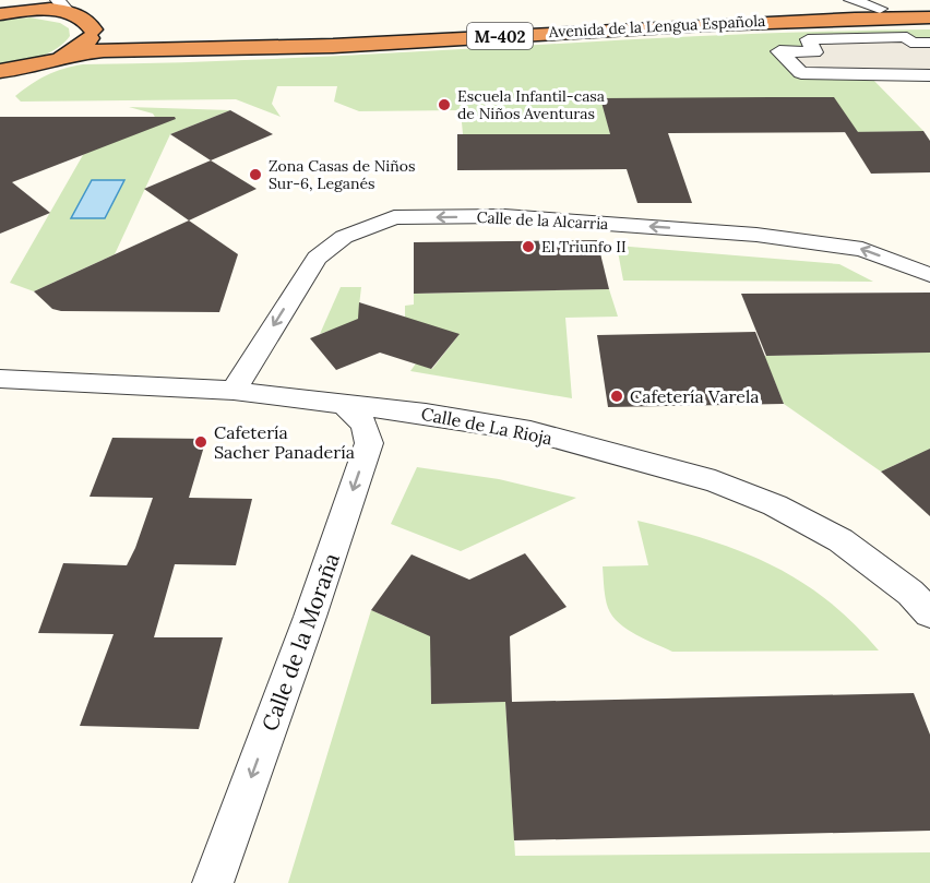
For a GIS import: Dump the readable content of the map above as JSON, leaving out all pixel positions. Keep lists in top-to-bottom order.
{
  "streets": {
    "highway": ["Avenida de la Lengua Española", "M-402"],
    "street": ["Calle de la Alcarria", "Calle de La Rioja", "Calle de la Moraña"]
  },
  "crossings": [
    ["Avenida de la Lengua Española", "M-402"],
    ["Calle de la Alcarria", "Calle de La Rioja"],
    ["Calle de La Rioja", "Calle de la Moraña"]
  ],
  "one_way": ["Calle de la Alcarria", "Calle de la Moraña"],
  "places": [
    "Escuela Infantil-casa de Niños Aventuras",
    "Zona Casas de Niños Sur-6, Leganés",
    "El Triunfo II",
    "Cafetería Varela",
    "Cafetería Sacher Panadería"
  ]
}
